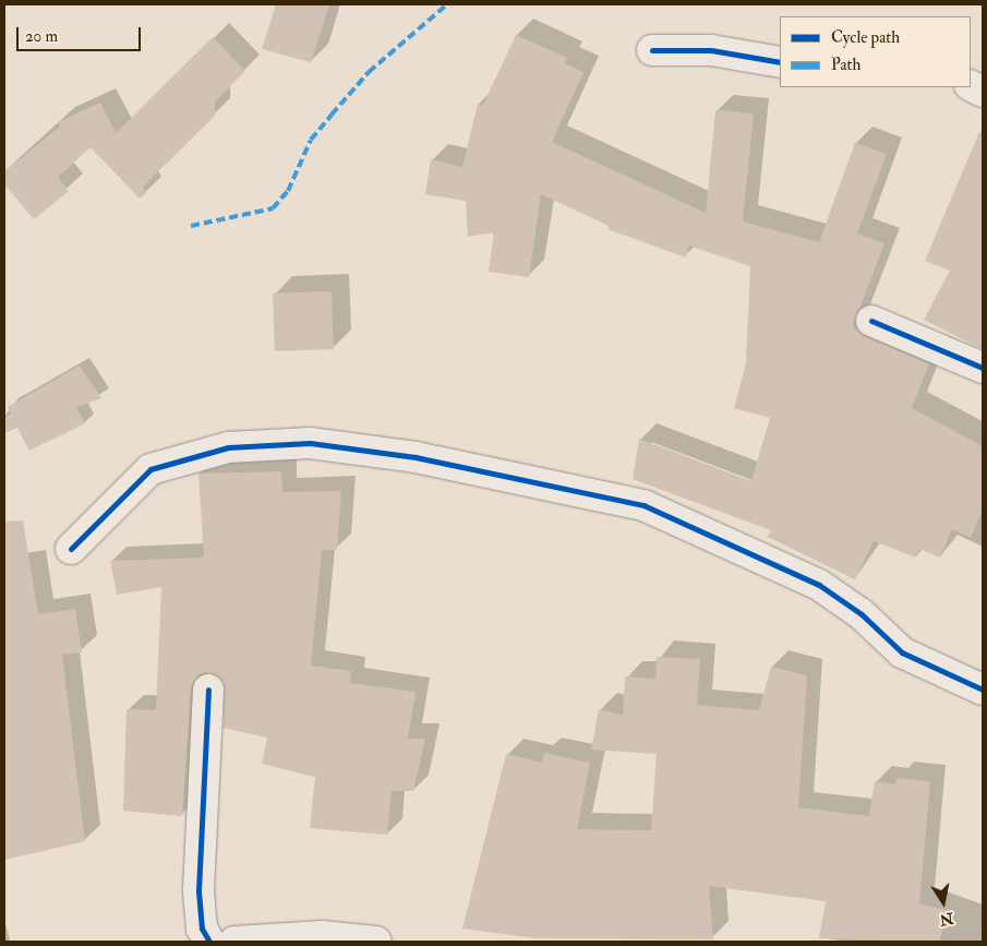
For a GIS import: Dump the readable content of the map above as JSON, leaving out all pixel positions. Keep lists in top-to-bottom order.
{
  "legend": ["Cycle path", "Path"],
  "scale_bar": "20 m",
  "north": "bottom"
}
